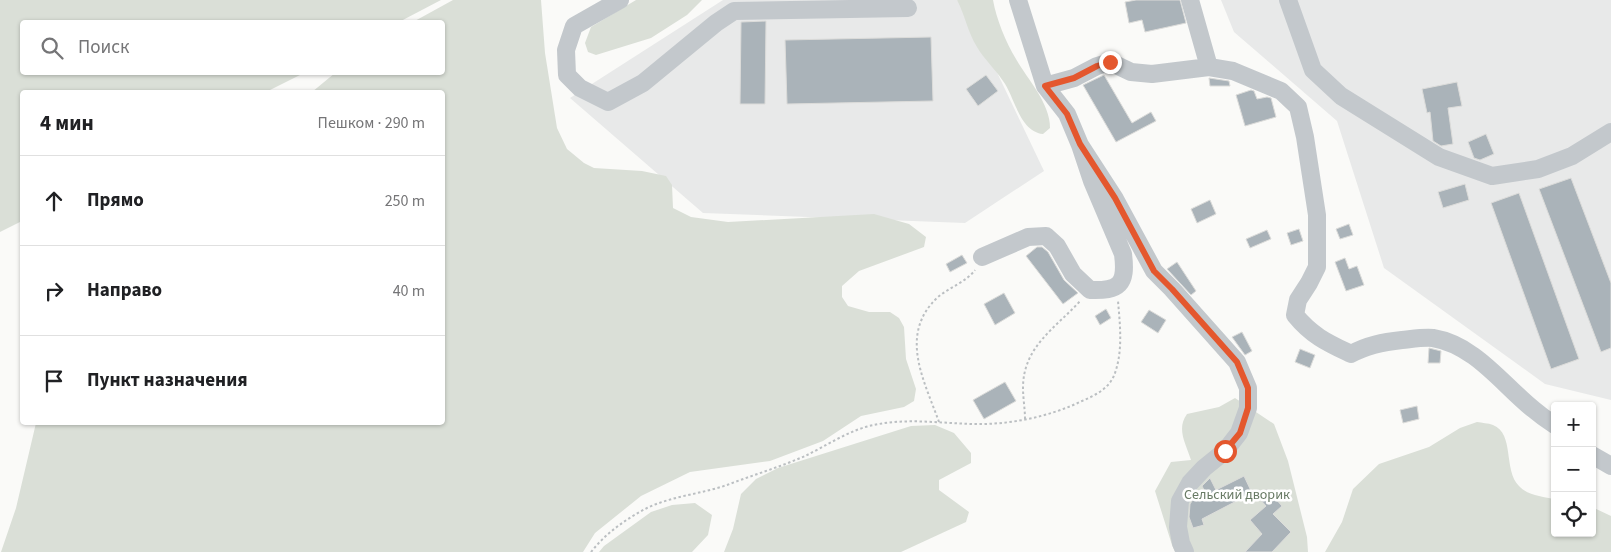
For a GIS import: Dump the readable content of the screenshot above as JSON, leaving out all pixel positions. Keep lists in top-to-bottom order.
{
  "parks": ["Сельский дворик"],
  "page": {
    "search": "Поиск",
    "heading": ["4 мин", "Пешком · 290 m"],
    "list": [
      ["Прямо", "250 m"],
      ["Направо", "40 m"],
      "Пункт назначения"
    ],
    "map_buttons": ["+", "−"]
  }
}
